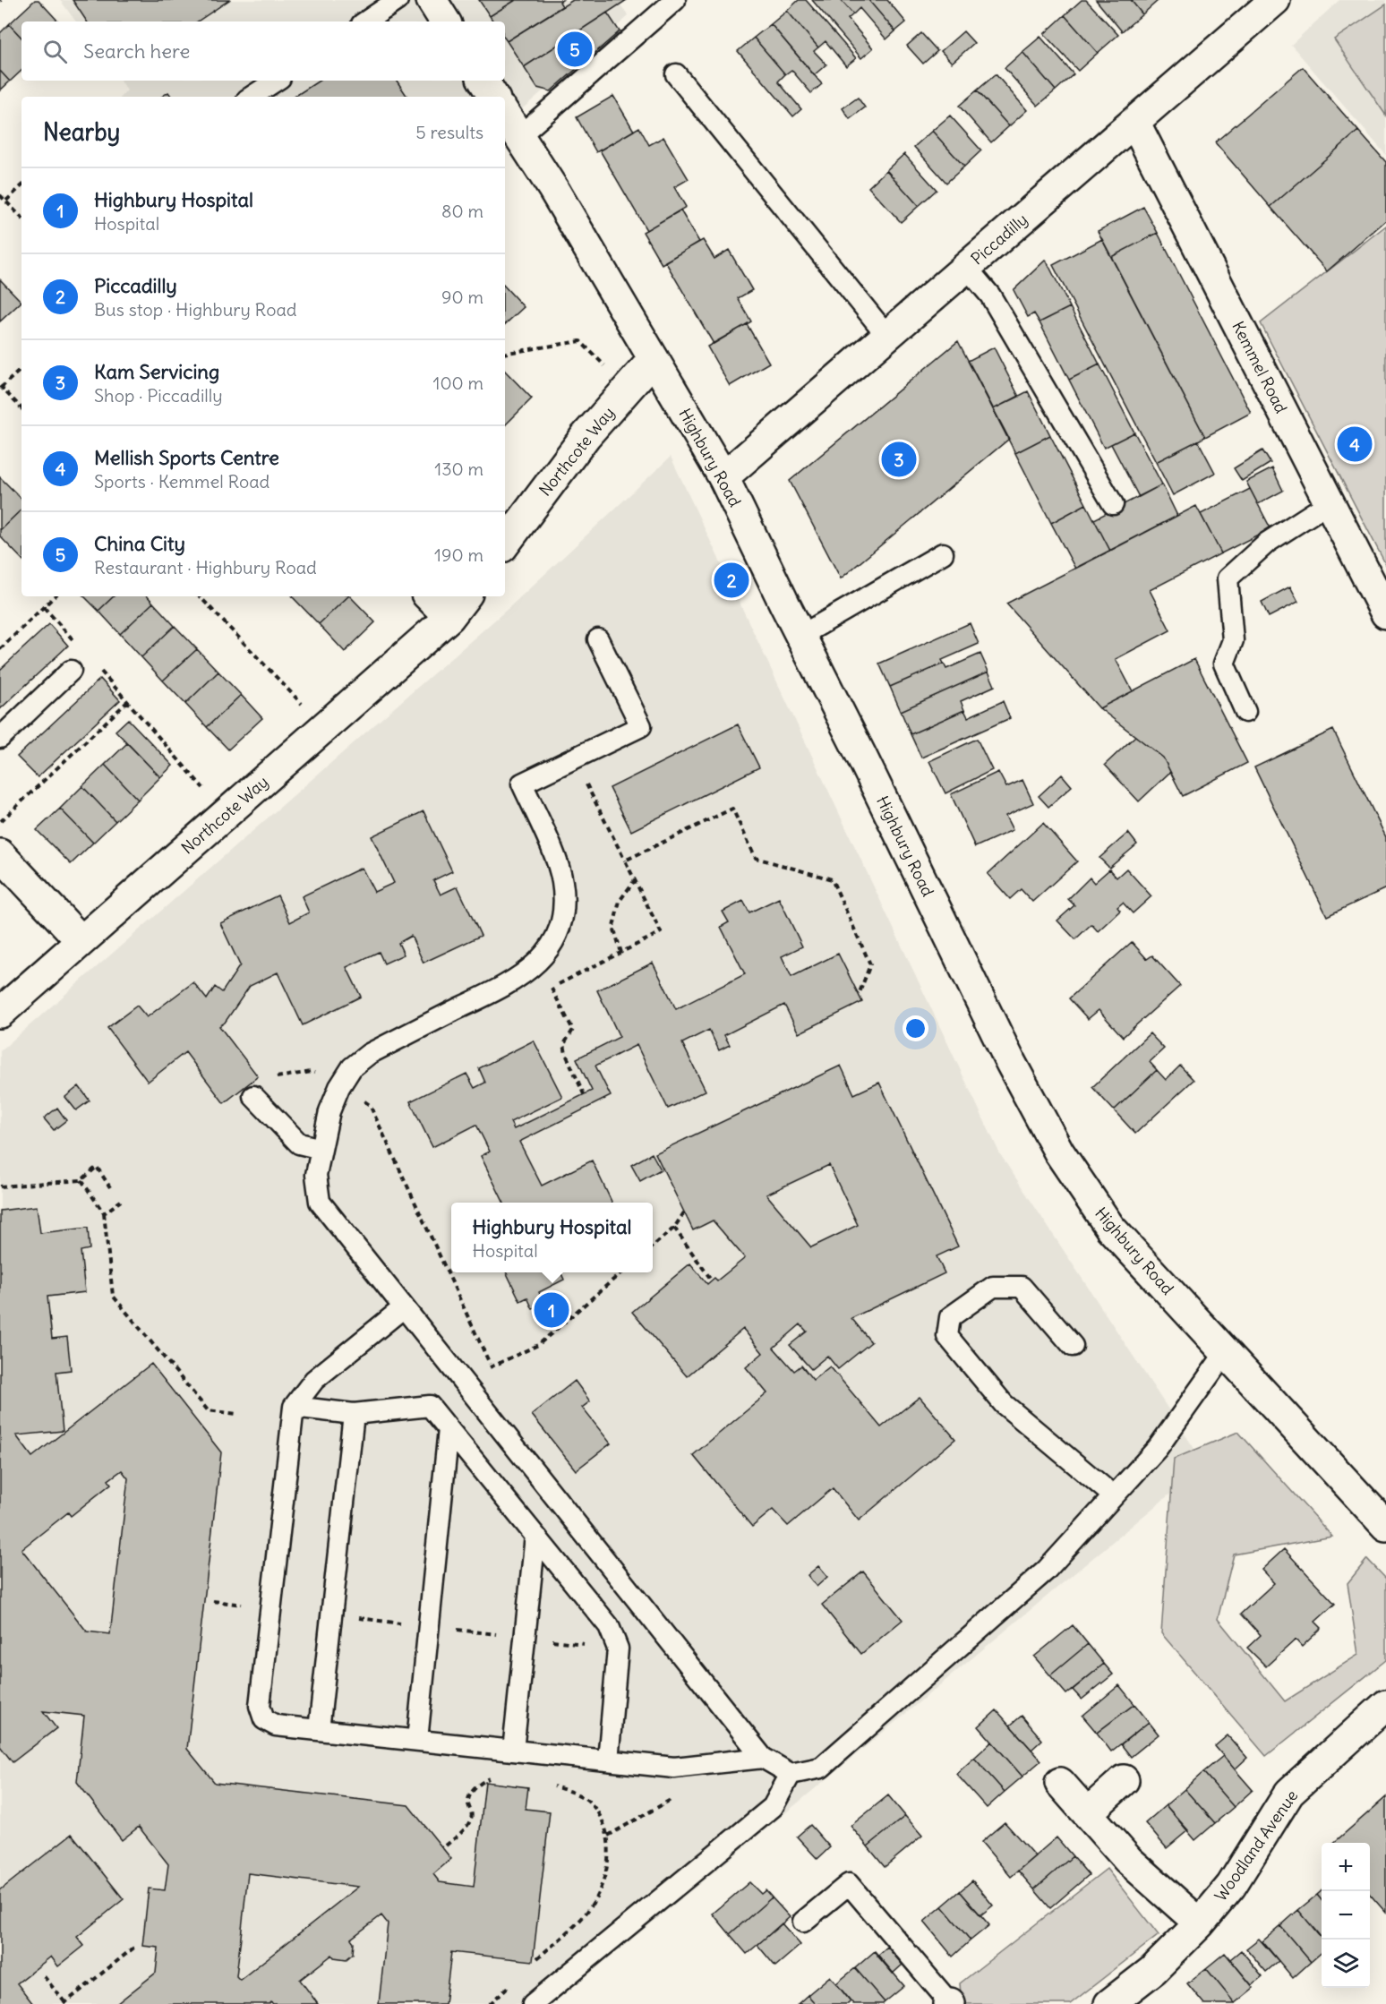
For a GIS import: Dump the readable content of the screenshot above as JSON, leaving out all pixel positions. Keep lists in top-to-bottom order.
{
  "streets": {
    "street": [
      "Piccadilly",
      "Kemmel Road",
      "Northcote Way",
      "Highbury Road",
      "Woodland Avenue"
    ]
  },
  "crossings": [
    ["Piccadilly", "Kemmel Road"],
    ["Piccadilly", "Highbury Road"],
    ["Northcote Way", "Highbury Road"]
  ],
  "page": {
    "search": "Search here",
    "pins": [
      "5",
      "4",
      "3",
      "2",
      "1"
    ],
    "heading": ["Nearby", "5 results"],
    "list": [
      {
        "mark": "1",
        "name": "Highbury Hospital",
        "note": "Hospital",
        "value": "80 m"
      },
      {
        "mark": "2",
        "name": "Piccadilly",
        "note": "Bus stop · Highbury Road",
        "value": "90 m"
      },
      {
        "mark": "3",
        "name": "Kam Servicing",
        "note": "Shop · Piccadilly",
        "value": "100 m"
      },
      {
        "mark": "4",
        "name": "Mellish Sports Centre",
        "note": "Sports · Kemmel Road",
        "value": "130 m"
      },
      {
        "mark": "5",
        "name": "China City",
        "note": "Restaurant · Highbury Road",
        "value": "190 m"
      }
    ],
    "popup": ["Highbury Hospital", "Hospital"],
    "map_buttons": ["+", "−"]
  }
}
